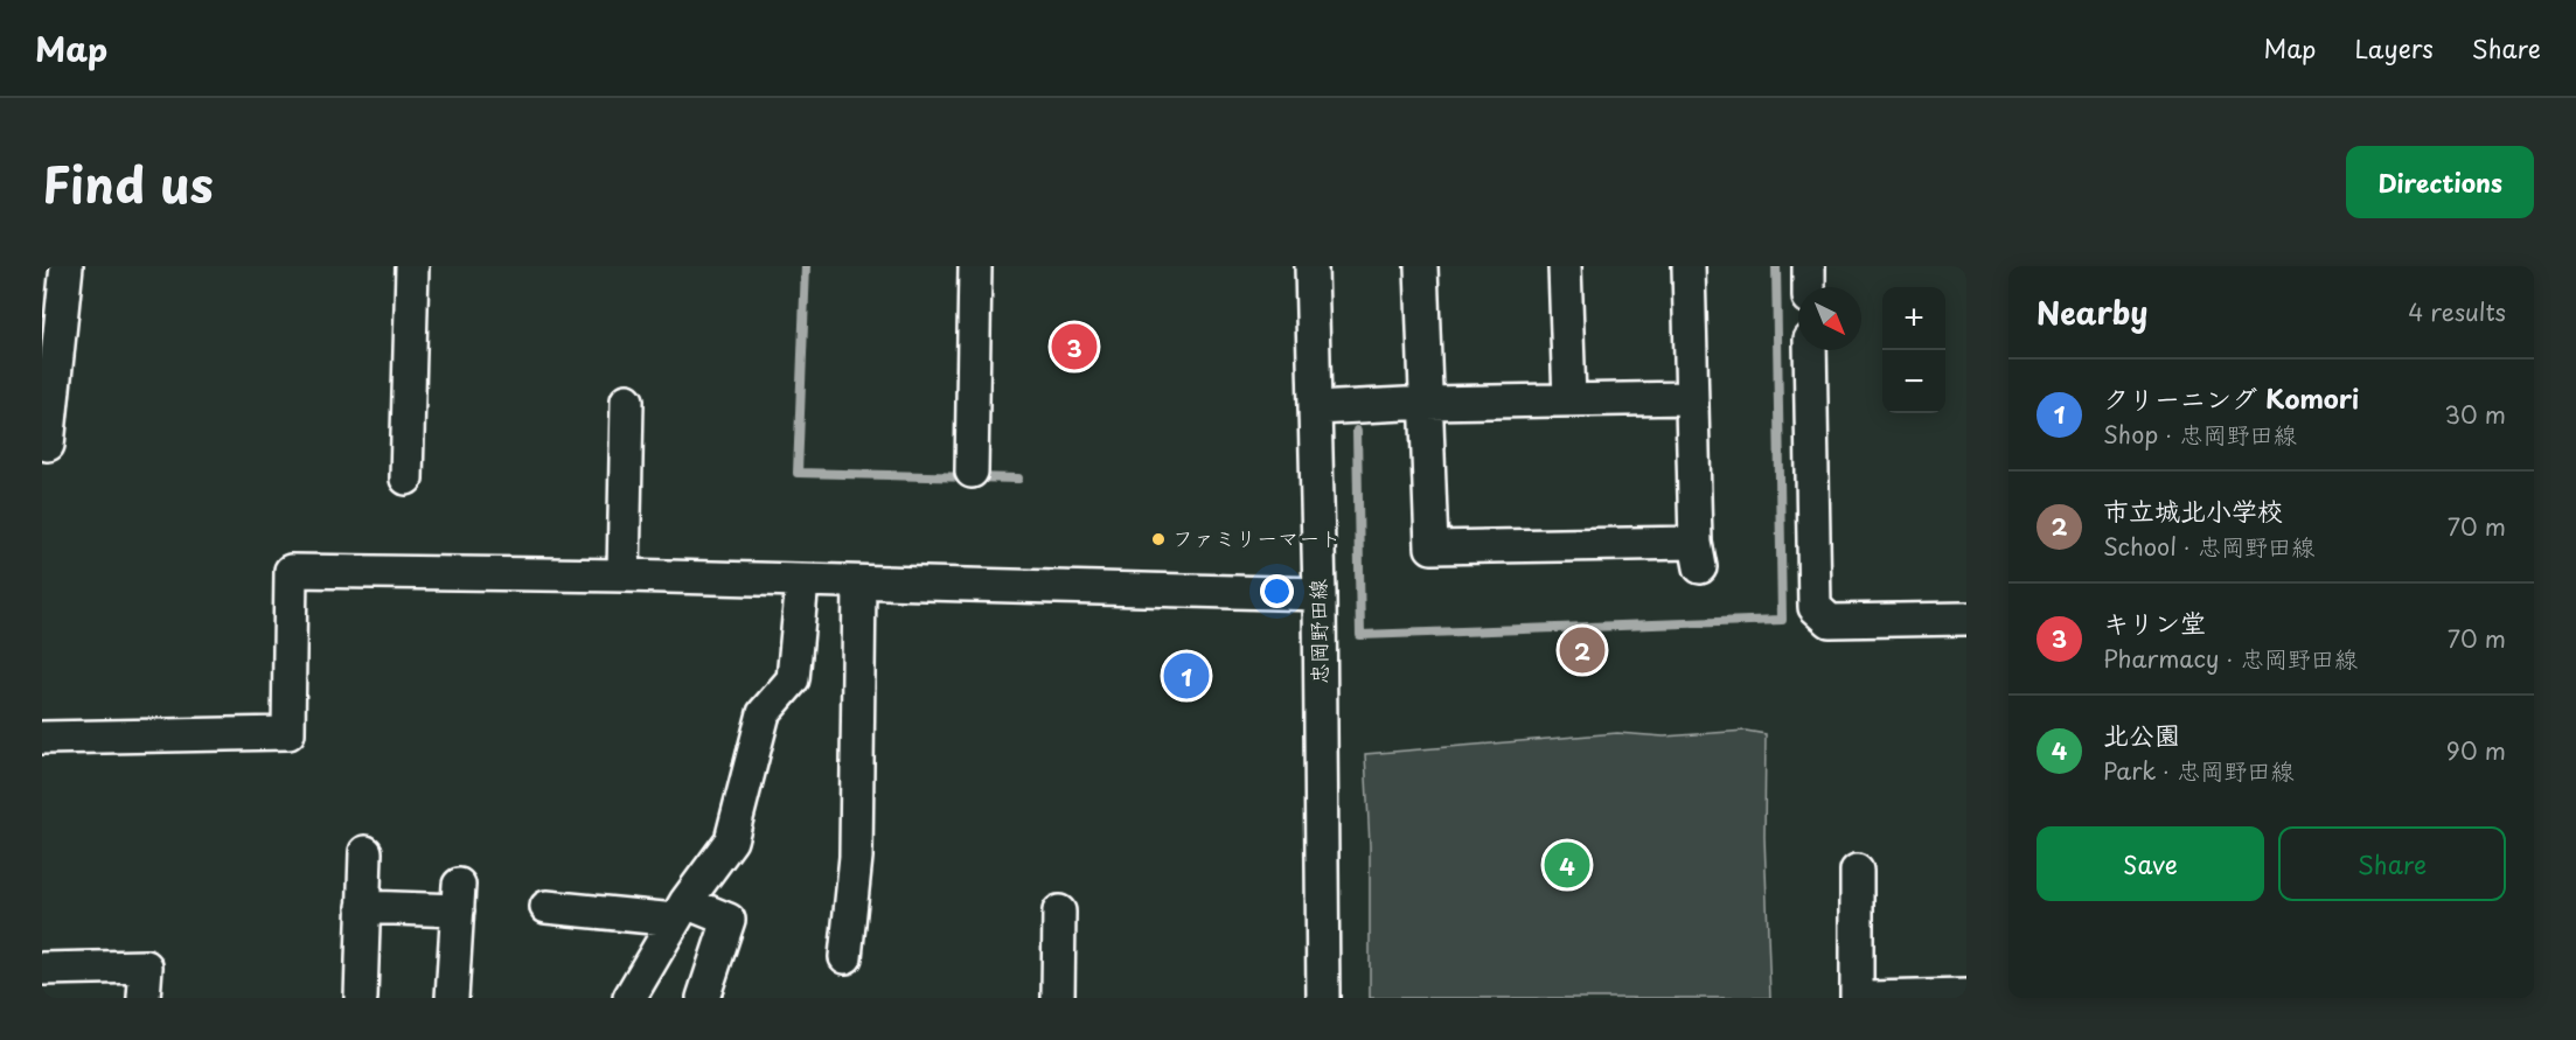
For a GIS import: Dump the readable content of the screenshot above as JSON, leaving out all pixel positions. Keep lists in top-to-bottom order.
{
  "streets": {
    "street": ["忠岡野田線"]
  },
  "places": ["ファミリーマート"],
  "north": "bottom right",
  "page": {
    "header": "Map",
    "nav": ["Map", "Layers", "Share"],
    "title": "Find us",
    "buttons": [
      "Directions",
      ["Save", "Share"]
    ],
    "heading": ["Nearby", "4 results"],
    "map_buttons": ["+", "−"],
    "pins": [
      "3",
      "2",
      "1",
      "4"
    ],
    "list": [
      {
        "mark": "1",
        "name": "クリーニング Komori",
        "note": "Shop · 忠岡野田線",
        "value": "30 m"
      },
      {
        "mark": "2",
        "name": "市立城北小学校",
        "note": "School · 忠岡野田線",
        "value": "70 m"
      },
      {
        "mark": "3",
        "name": "キリン堂",
        "note": "Pharmacy · 忠岡野田線",
        "value": "70 m"
      },
      {
        "mark": "4",
        "name": "北公園",
        "note": "Park · 忠岡野田線",
        "value": "90 m"
      }
    ]
  }
}
